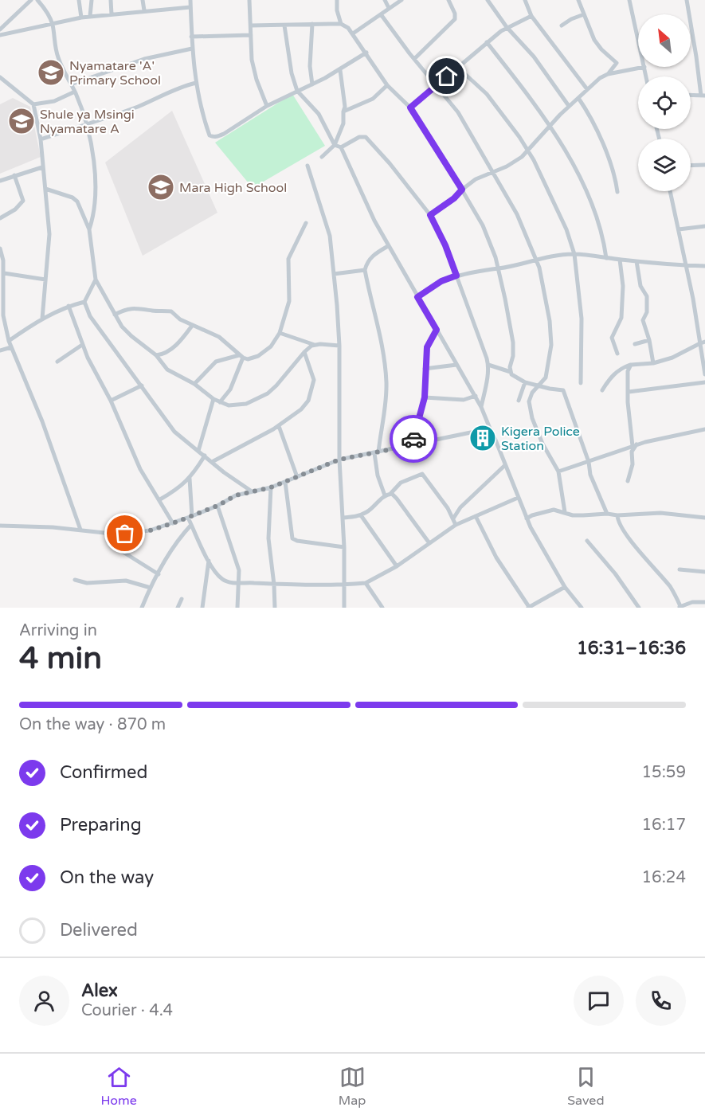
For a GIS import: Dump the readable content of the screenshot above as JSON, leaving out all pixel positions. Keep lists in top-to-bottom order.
{
  "places": {
    "school or university": ["Nyamatare 'A' Primary School", "Shule ya Msingi Nyamatare A", "Mara High School"],
    "building": ["Kigera Police Station"]
  },
  "north": "top left",
  "page": {
    "heading": ["4 min", "Arriving in", "16:31–16:36"],
    "panel": ["Alex", "Courier · 4.4"],
    "bar": "On the way · 870 m",
    "list": [
      ["Confirmed", "15:59"],
      ["Preparing", "16:17"],
      ["On the way", "16:24"],
      "Delivered"
    ],
    "tabs": ["Home", "Map", "Saved"]
  }
}
